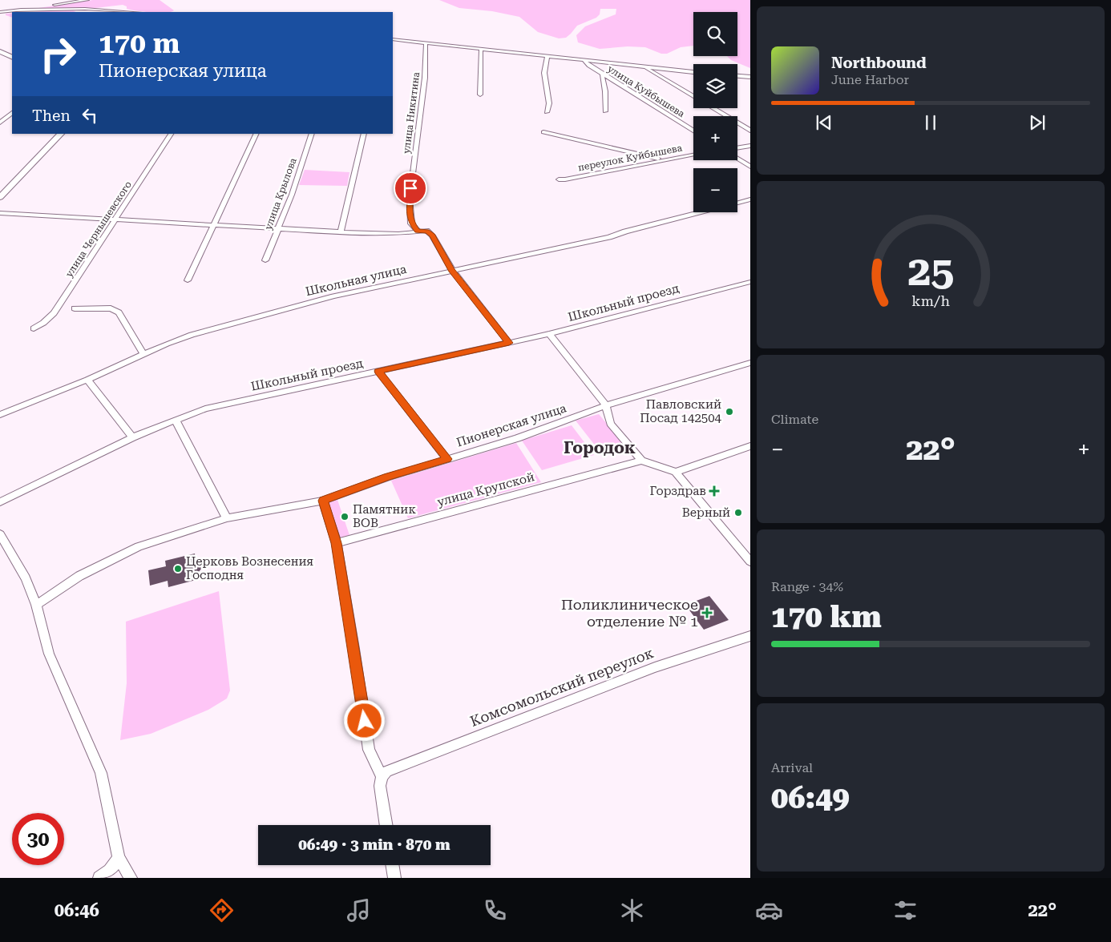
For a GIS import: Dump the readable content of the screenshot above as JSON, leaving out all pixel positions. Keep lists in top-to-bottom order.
{
  "streets": {
    "street": [
      "улица Куйбышева",
      "улица Никитина",
      "переулок Куйбышева",
      "улица Крылова",
      "улица Чернышевского",
      "Школьная улица",
      "Школьный проезд",
      "Пионерская улица",
      "улица Крупской",
      "Комсомольский переулок"
    ]
  },
  "districts": ["Городок"],
  "places": {
    "other": [
      "Павловский Посад 142504",
      "Верный",
      "Памятник ВОВ",
      "Церковь Вознесения Господня"
    ],
    "health": ["Горздрав", "Поликлиническое отделение № 1"]
  },
  "page": {
    "map_buttons": ["+", "−"],
    "turn": ["170 m", "Пионерская улица"],
    "song": ["Northbound", "June Harbor"],
    "then": "Then",
    "tile": [
      "Climate",
      ["Range · 34%", "170 km"],
      ["Arrival", "06:49"]
    ],
    "heat": ["−", "22°", "+"],
    "limit": "30",
    "trip": "06:49 · 3 min · 870 m",
    "tabs": ["06:46", "22°"],
    "gauge": ["25", "km/h"]
  }
}
